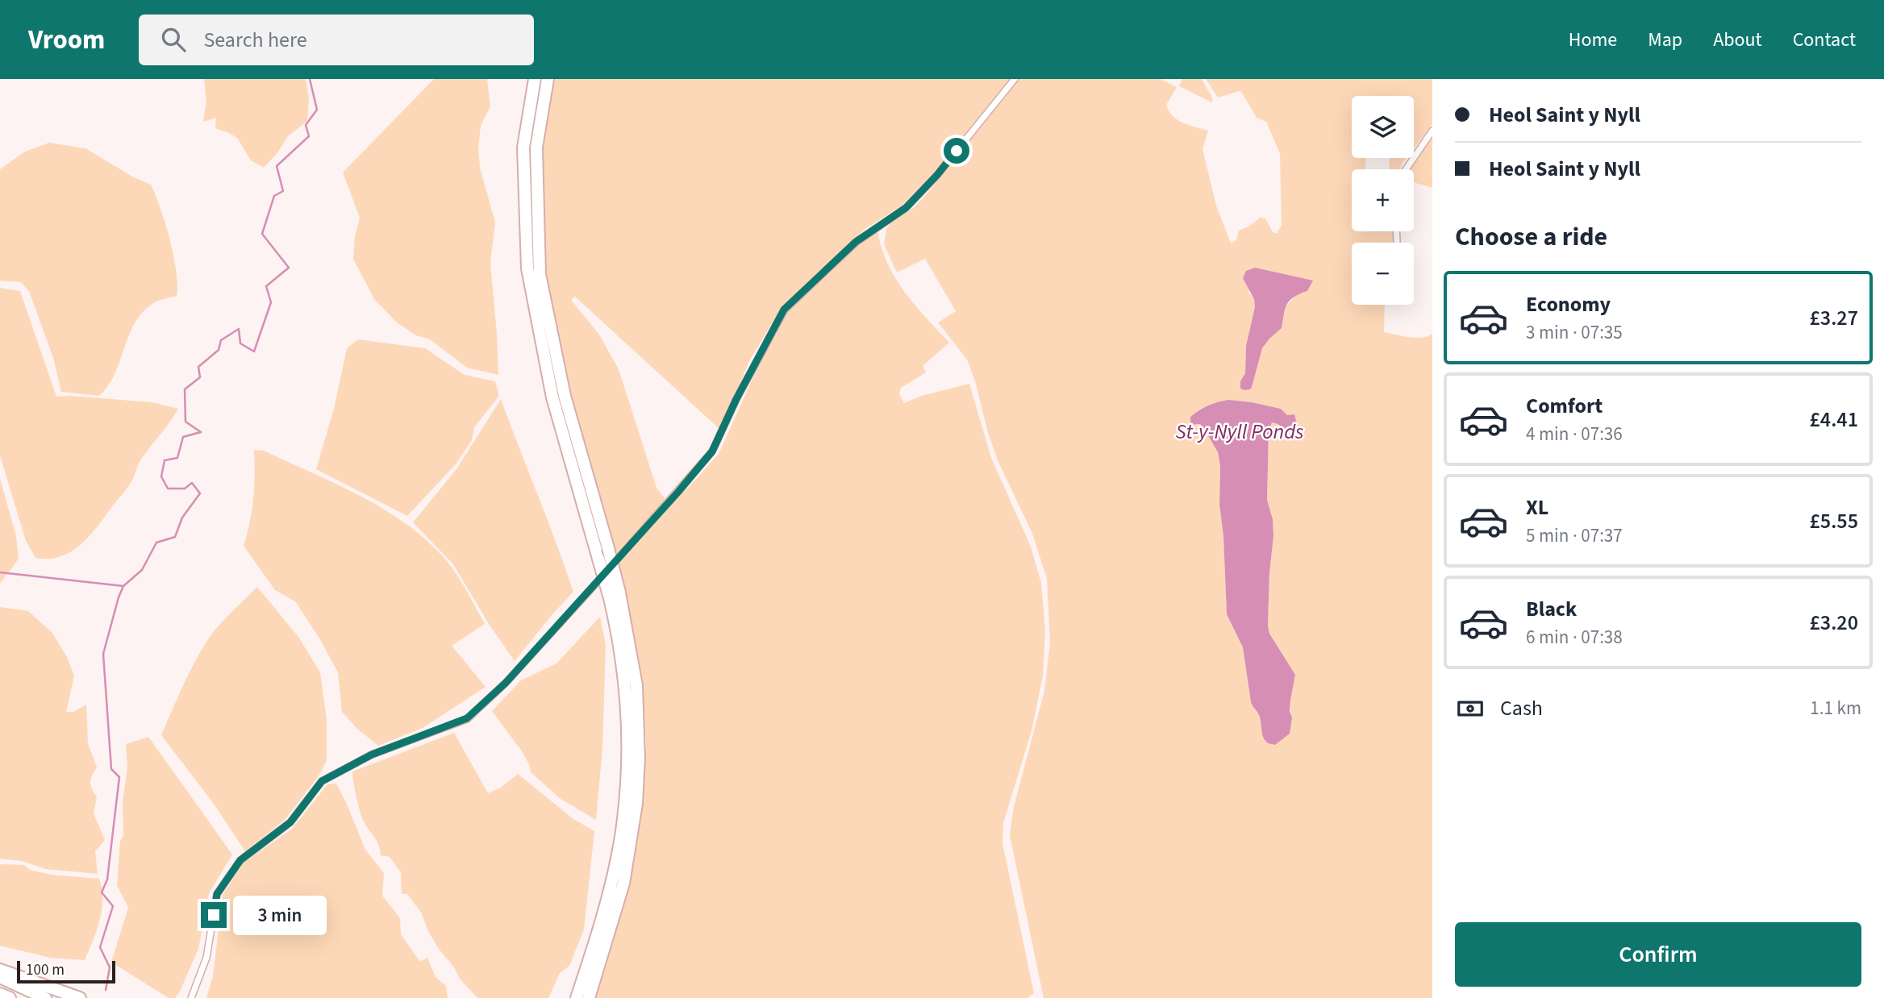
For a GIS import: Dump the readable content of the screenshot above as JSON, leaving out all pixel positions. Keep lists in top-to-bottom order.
{
  "water": ["St-y-Nyll Ponds"],
  "scale_bar": "100 m",
  "page": {
    "header": "Vroom",
    "search": "Search here",
    "nav": [
      "Home",
      "Map",
      "About",
      "Contact"
    ],
    "banner": ["Heol Saint y Nyll", "Heol Saint y Nyll"],
    "map_buttons": ["+", "−"],
    "heading": "Choose a ride",
    "list": [
      {
        "name": "Economy",
        "note": "3 min · 07:35",
        "value": "£3.27"
      },
      {
        "name": "Comfort",
        "note": "4 min · 07:36",
        "value": "£4.41"
      },
      {
        "name": "XL",
        "note": "5 min · 07:37",
        "value": "£5.55"
      },
      {
        "name": "Black",
        "note": "6 min · 07:38",
        "value": "£3.20"
      }
    ],
    "pay": ["Cash", "1.1 km"],
    "bubble": "3 min",
    "buttons": "Confirm",
    "scale": "100 m"
  }
}
